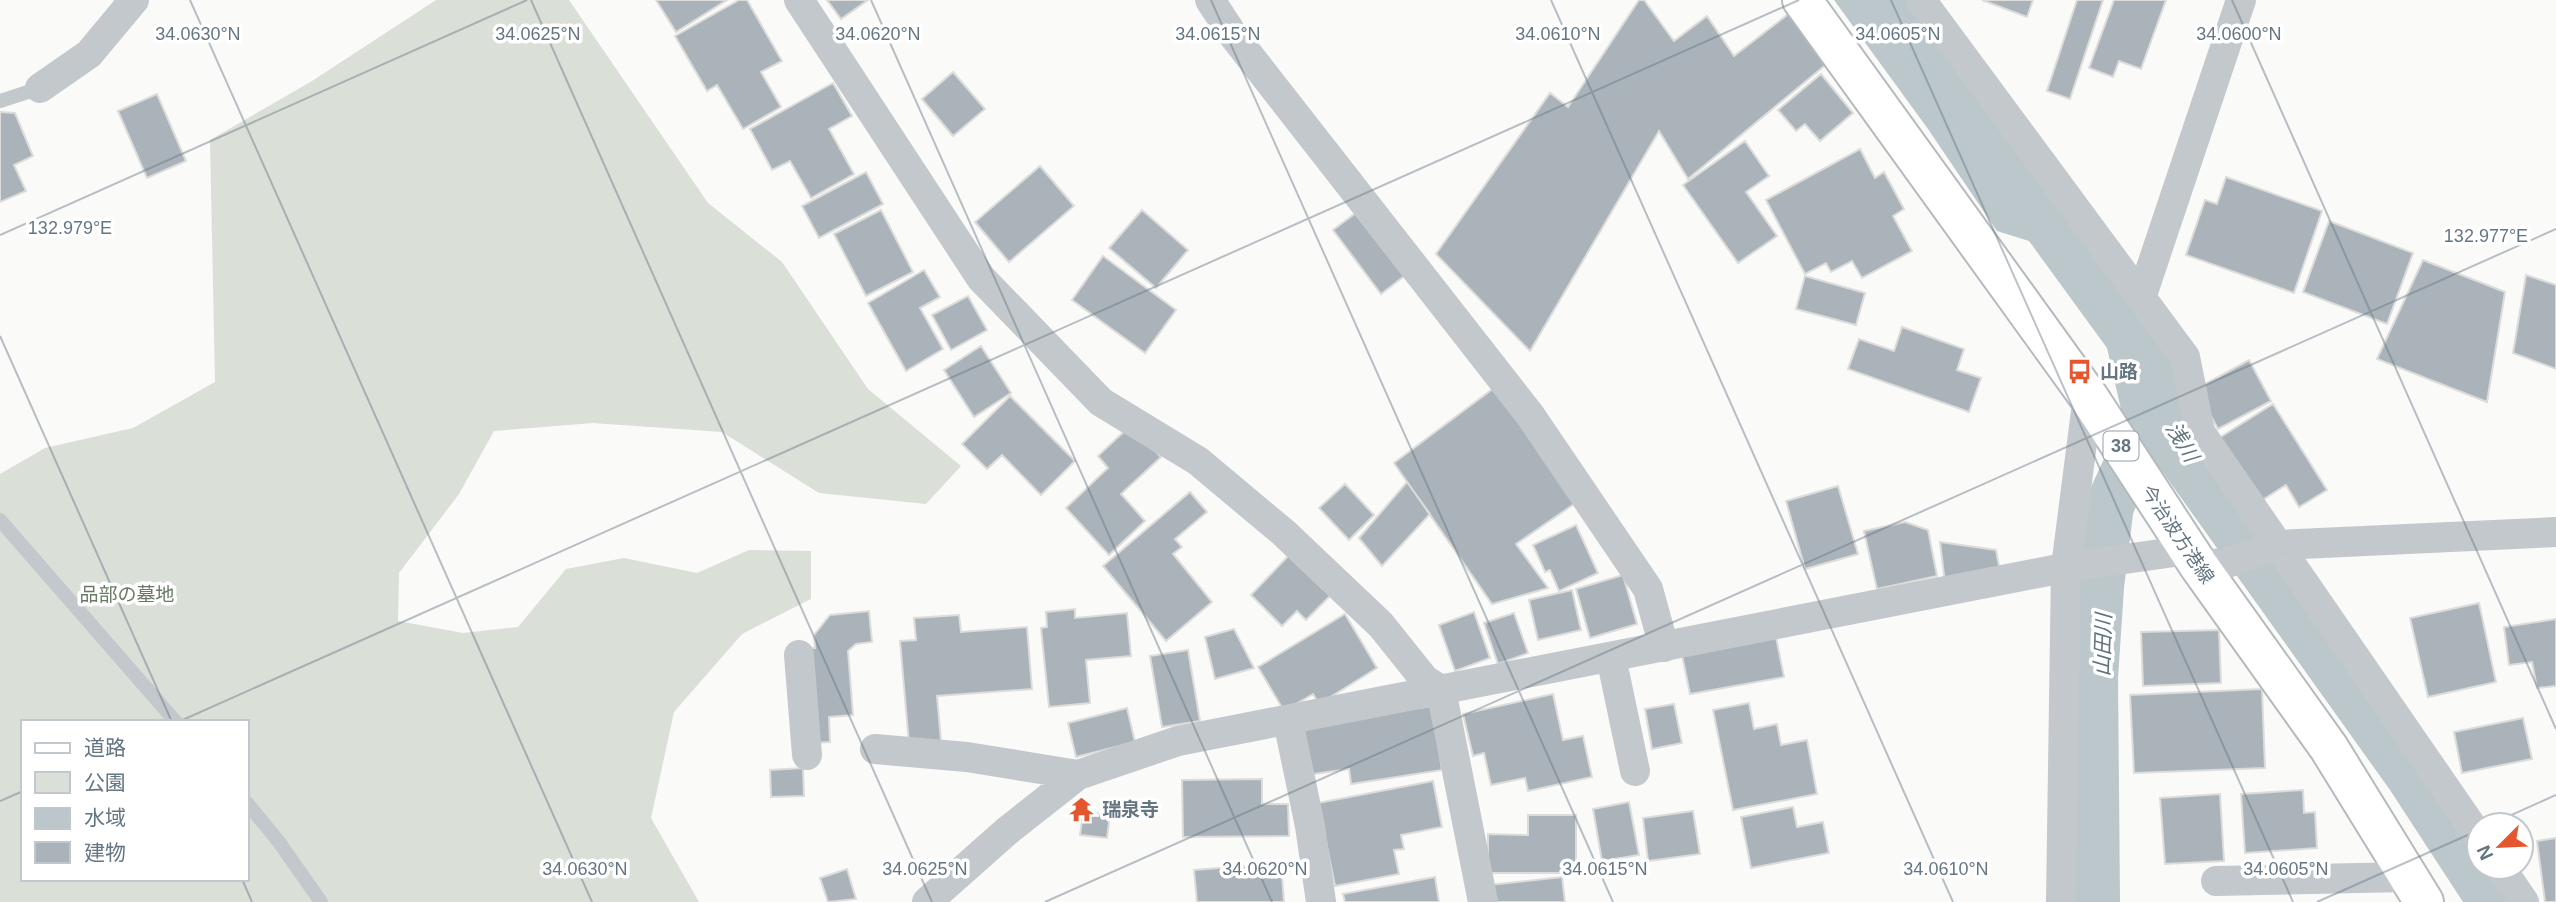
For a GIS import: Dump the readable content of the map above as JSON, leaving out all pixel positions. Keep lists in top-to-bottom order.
{
  "streets": {
    "main road": ["38", "今治波方港線"]
  },
  "water": ["浅川", "山田川"],
  "parks": ["品部の墓地"],
  "places": {
    "bus stop": ["山路"],
    "temple": ["瑞泉寺"]
  },
  "legend": [
    "道路",
    "公園",
    "水域",
    "建物"
  ],
  "north": "bottom left",
  "coordinates": [
    "34.0630°N",
    "34.0625°N",
    "34.0620°N",
    "34.0615°N",
    "34.0610°N",
    "34.0605°N",
    "34.0600°N",
    "132.979°E",
    "132.977°E"
  ]
}
